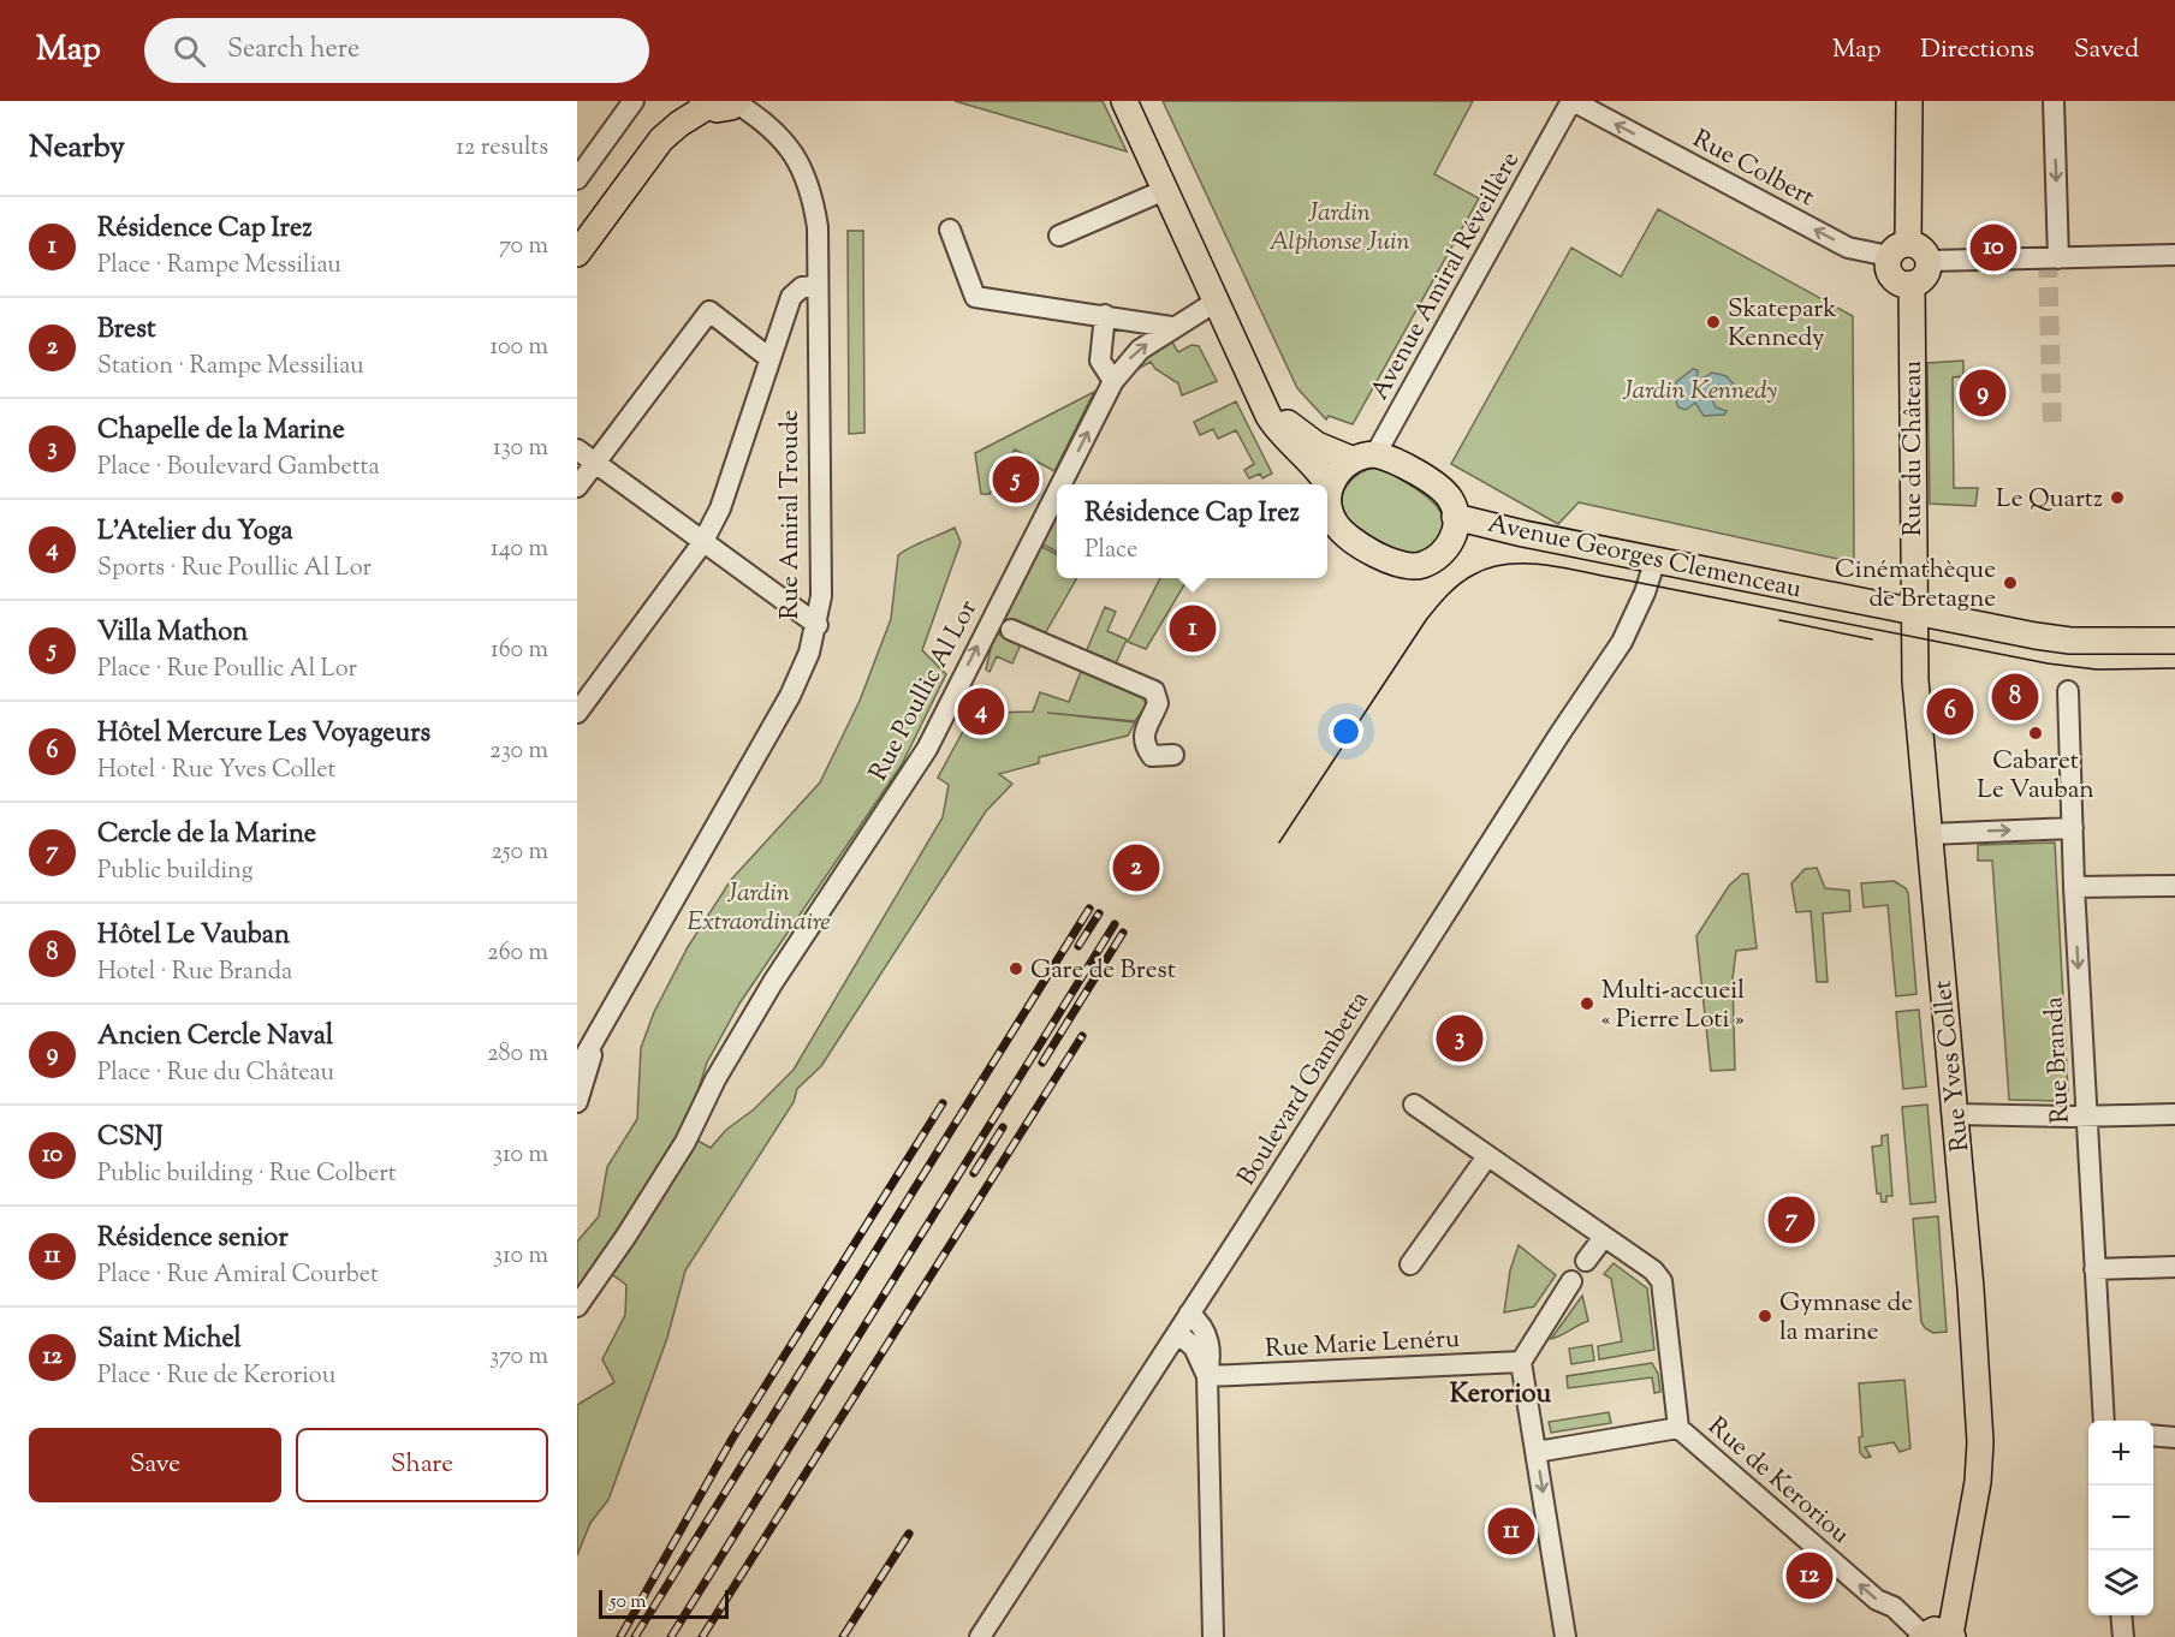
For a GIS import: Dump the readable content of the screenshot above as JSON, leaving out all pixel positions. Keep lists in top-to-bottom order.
{
  "streets": {
    "main road": ["Rue du Château", "Avenue Georges Clemenceau", "Rue Yves Collet"],
    "street": [
      "Rue Colbert",
      "Avenue Amiral Réveillère",
      "Rue Amiral Troude",
      "Rue Poullic Al Lor",
      "Rue Branda",
      "Boulevard Gambetta",
      "Rue Marie Lenéru",
      "Rue de Keroriou"
    ]
  },
  "crossings": [
    ["Rue Colbert", "Avenue Amiral Réveillère"],
    ["Rue Colbert", "Rue du Château"],
    ["Avenue Amiral Réveillère", "Avenue Georges Clemenceau"],
    ["Rue du Château", "Avenue Georges Clemenceau"],
    ["Rue du Château", "Rue Yves Collet"],
    ["Avenue Georges Clemenceau", "Rue Yves Collet"],
    ["Avenue Georges Clemenceau", "Boulevard Gambetta"],
    ["Rue Yves Collet", "Rue de Keroriou"]
  ],
  "one_way": ["Rue Colbert", "Rue Poullic Al Lor", "Rue de Keroriou"],
  "districts": ["Keroriou"],
  "parks": ["Jardin Alphonse Juin", "Jardin Kennedy", "Jardin Extraordinaire"],
  "places": [
    "Skatepark Kennedy",
    "Le Quartz",
    "Cinémathèque de Bretagne",
    "Cabaret Le Vauban",
    "Gare de Brest",
    "Multi-accueil « Pierre Loti »",
    "Gymnase de la marine"
  ],
  "scale_bar": "50 m",
  "page": {
    "header": "Map",
    "search": "Search here",
    "nav": ["Map", "Directions", "Saved"],
    "heading": ["Nearby", "12 results"],
    "list": [
      {
        "mark": "1",
        "name": "Résidence Cap Irez",
        "note": "Place · Rampe Messiliau",
        "value": "70 m"
      },
      {
        "mark": "2",
        "name": "Brest",
        "note": "Station · Rampe Messiliau",
        "value": "100 m"
      },
      {
        "mark": "3",
        "name": "Chapelle de la Marine",
        "note": "Place · Boulevard Gambetta",
        "value": "130 m"
      },
      {
        "mark": "4",
        "name": "L'Atelier du Yoga",
        "note": "Sports · Rue Poullic Al Lor",
        "value": "140 m"
      },
      {
        "mark": "5",
        "name": "Villa Mathon",
        "note": "Place · Rue Poullic Al Lor",
        "value": "160 m"
      },
      {
        "mark": "6",
        "name": "Hôtel Mercure Les Voyageurs",
        "note": "Hotel · Rue Yves Collet",
        "value": "230 m"
      },
      {
        "mark": "7",
        "name": "Cercle de la Marine",
        "note": "Public building",
        "value": "250 m"
      },
      {
        "mark": "8",
        "name": "Hôtel Le Vauban",
        "note": "Hotel · Rue Branda",
        "value": "260 m"
      },
      {
        "mark": "9",
        "name": "Ancien Cercle Naval",
        "note": "Place · Rue du Château",
        "value": "280 m"
      },
      {
        "mark": "10",
        "name": "CSNJ",
        "note": "Public building · Rue Colbert",
        "value": "310 m"
      },
      {
        "mark": "11",
        "name": "Résidence senior",
        "note": "Place · Rue Amiral Courbet",
        "value": "310 m"
      },
      {
        "mark": "12",
        "name": "Saint Michel",
        "note": "Place · Rue de Keroriou",
        "value": "370 m"
      }
    ],
    "pins": [
      "10",
      "9",
      "5",
      "1",
      "8",
      "4",
      "6",
      "2",
      "3",
      "7",
      "11",
      "12"
    ],
    "popup": ["Résidence Cap Irez", "Place"],
    "buttons": ["Save", "Share"],
    "map_buttons": ["+", "−"],
    "scale": "50 m"
  }
}
